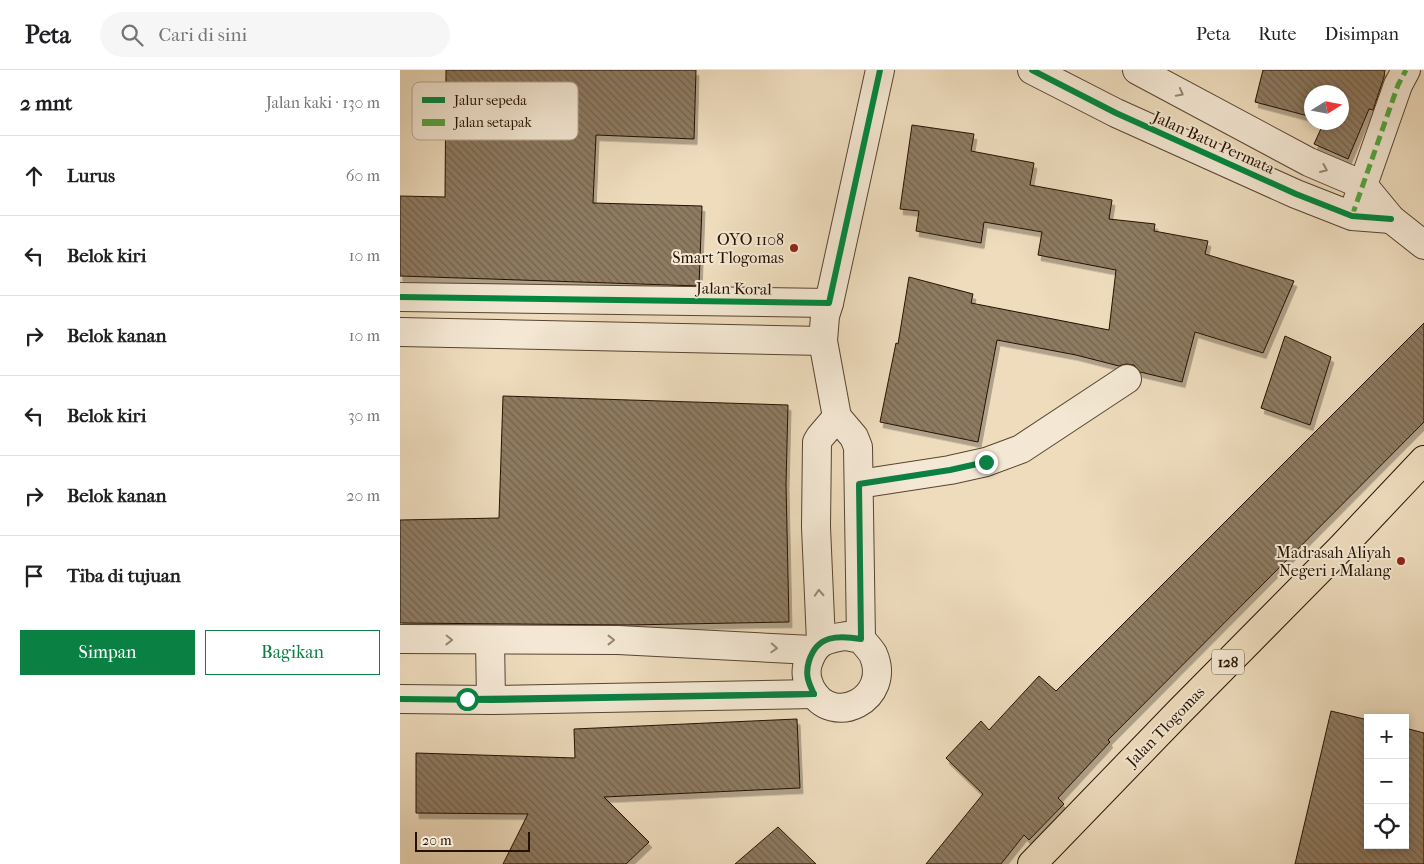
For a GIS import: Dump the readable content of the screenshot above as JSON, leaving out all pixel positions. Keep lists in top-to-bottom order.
{
  "streets": {
    "main road": ["128", "Jalan Tlogomas"],
    "street": ["Jalan Batu Permata", "Jalan Koral"]
  },
  "places": ["OYO 1108 Smart Tlogomas", "Madrasah Aliyah Negeri 1 Malang"],
  "legend": ["Jalur sepeda", "Jalan setapak"],
  "scale_bar": "20 m",
  "north": "right",
  "page": {
    "header": "Peta",
    "search": "Cari di sini",
    "nav": ["Peta", "Rute", "Disimpan"],
    "heading": ["2 mnt", "Jalan kaki · 130 m"],
    "list": [
      ["Lurus", "60 m"],
      ["Belok kiri", "10 m"],
      ["Belok kanan", "10 m"],
      ["Belok kiri", "30 m"],
      ["Belok kanan", "20 m"],
      "Tiba di tujuan"
    ],
    "buttons": ["Simpan", "Bagikan"],
    "map_buttons": ["+", "−"],
    "scale": "20 m"
  }
}
